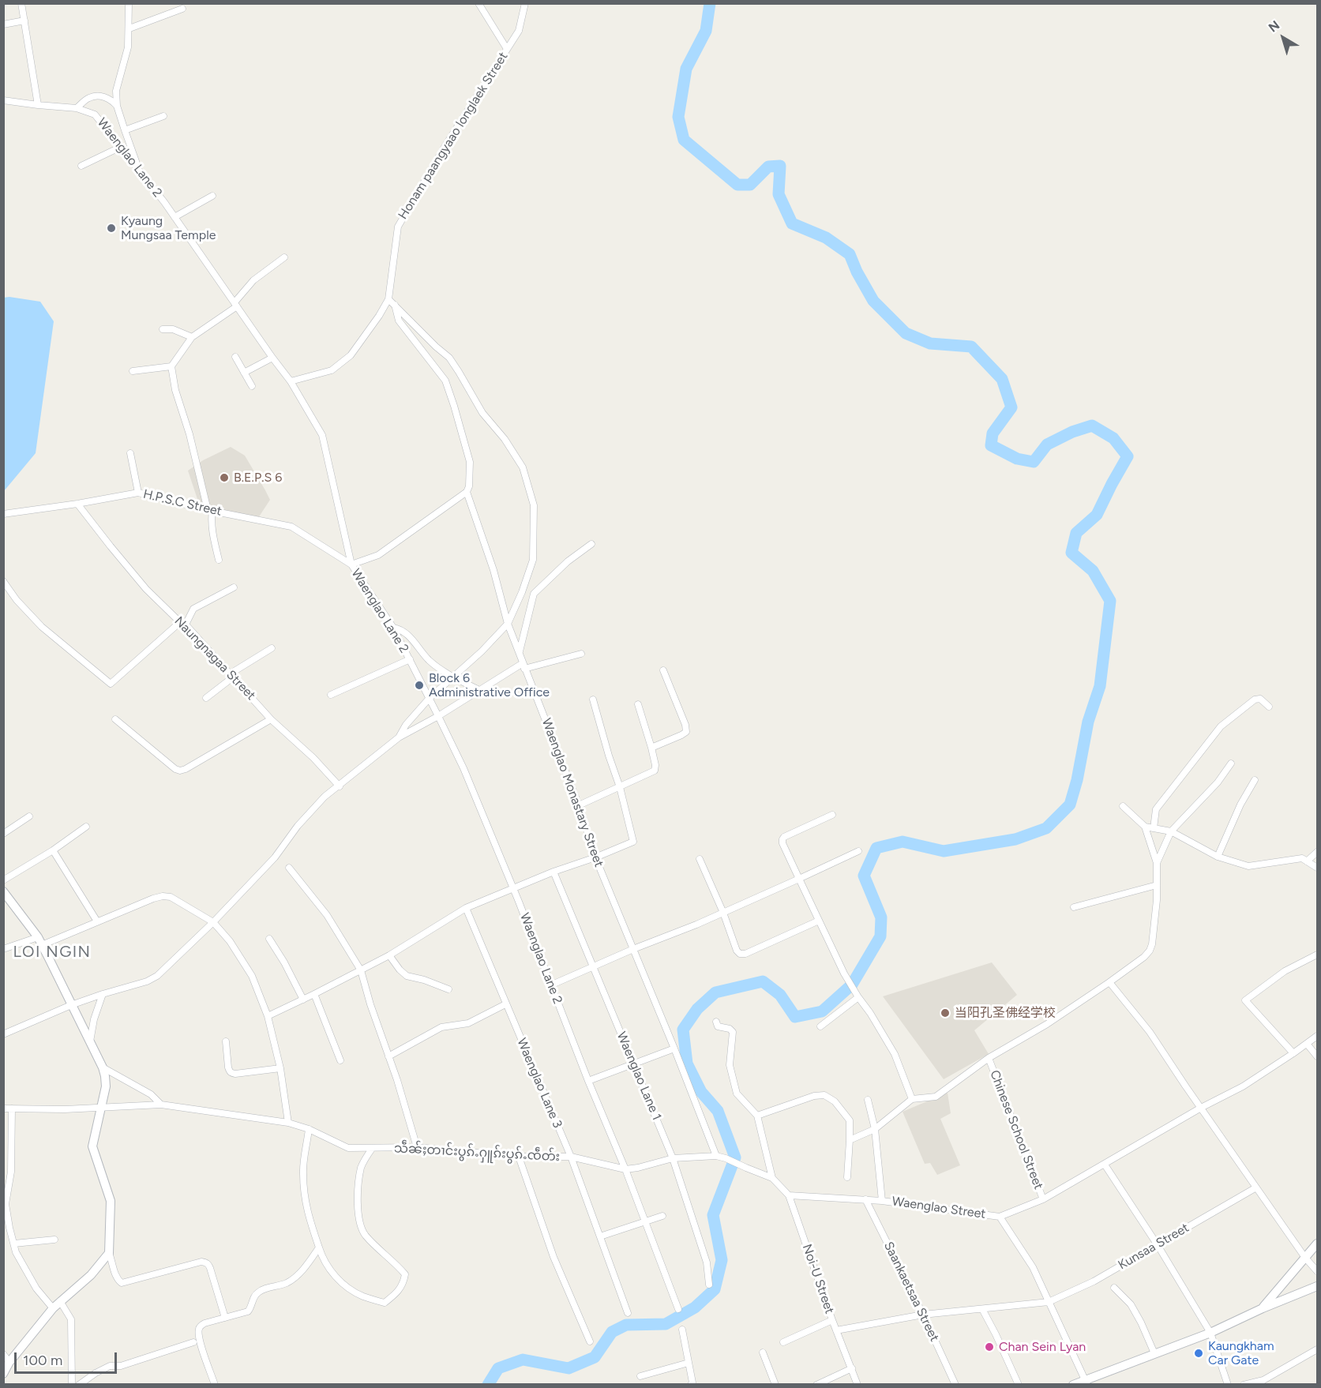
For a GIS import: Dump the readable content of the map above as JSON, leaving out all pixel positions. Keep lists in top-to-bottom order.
{
  "streets": {
    "street": [
      "Honam paangyaao longlaek Street",
      "Waenglao Lane 2",
      "H.P.S.C Street",
      "Naungnagaa Street",
      "Waenglao Monastary Street",
      "Waenglao Lane 1",
      "Waenglao Lane 3",
      "Chinese School Street",
      "သဵၼ်ႈတၢင်းပွၵ်ႉႁူၵ်းပွၵ်ႉၸဵတ်း",
      "Waenglao Street",
      "Kunsaa Street",
      "Noi-U Street",
      "Saankaetsaa Street"
    ]
  },
  "crossings": [
    ["Honam paangyaao longlaek Street", "Waenglao Lane 2"],
    ["Waenglao Lane 2", "H.P.S.C Street"],
    ["Waenglao Lane 2", "သဵၼ်ႈတၢင်းပွၵ်ႉႁူၵ်းပွၵ်ႉၸဵတ်း"],
    ["H.P.S.C Street", "Naungnagaa Street"],
    ["Waenglao Monastary Street", "သဵၼ်ႈတၢင်းပွၵ်ႉႁူၵ်းပွၵ်ႉၸဵတ်း"],
    ["Waenglao Lane 1", "သဵၼ်ႈတၢင်းပွၵ်ႉႁူၵ်းပွၵ်ႉၸဵတ်း"],
    ["Waenglao Lane 3", "သဵၼ်ႈတၢင်းပွၵ်ႉႁူၵ်းပွၵ်ႉၸဵတ်း"],
    ["Chinese School Street", "Waenglao Street"],
    ["သဵၼ်ႈတၢင်းပွၵ်ႉႁူၵ်းပွၵ်ႉၸဵတ်း", "Noi-U Street"],
    ["Waenglao Street", "Noi-U Street"],
    ["Waenglao Street", "Saankaetsaa Street"],
    ["Kunsaa Street", "Noi-U Street"],
    ["Kunsaa Street", "Saankaetsaa Street"]
  ],
  "districts": ["LOI NGIN"],
  "places": [
    "Kyaung Mungsaa Temple",
    "B.E.P.S 6",
    "Block 6 Administrative Office",
    "当阳孔圣佛经学校",
    "Chan Sein Lyan",
    "Kaungkham Car Gate"
  ],
  "scale_bar": "100 m",
  "north": "top left"
}
